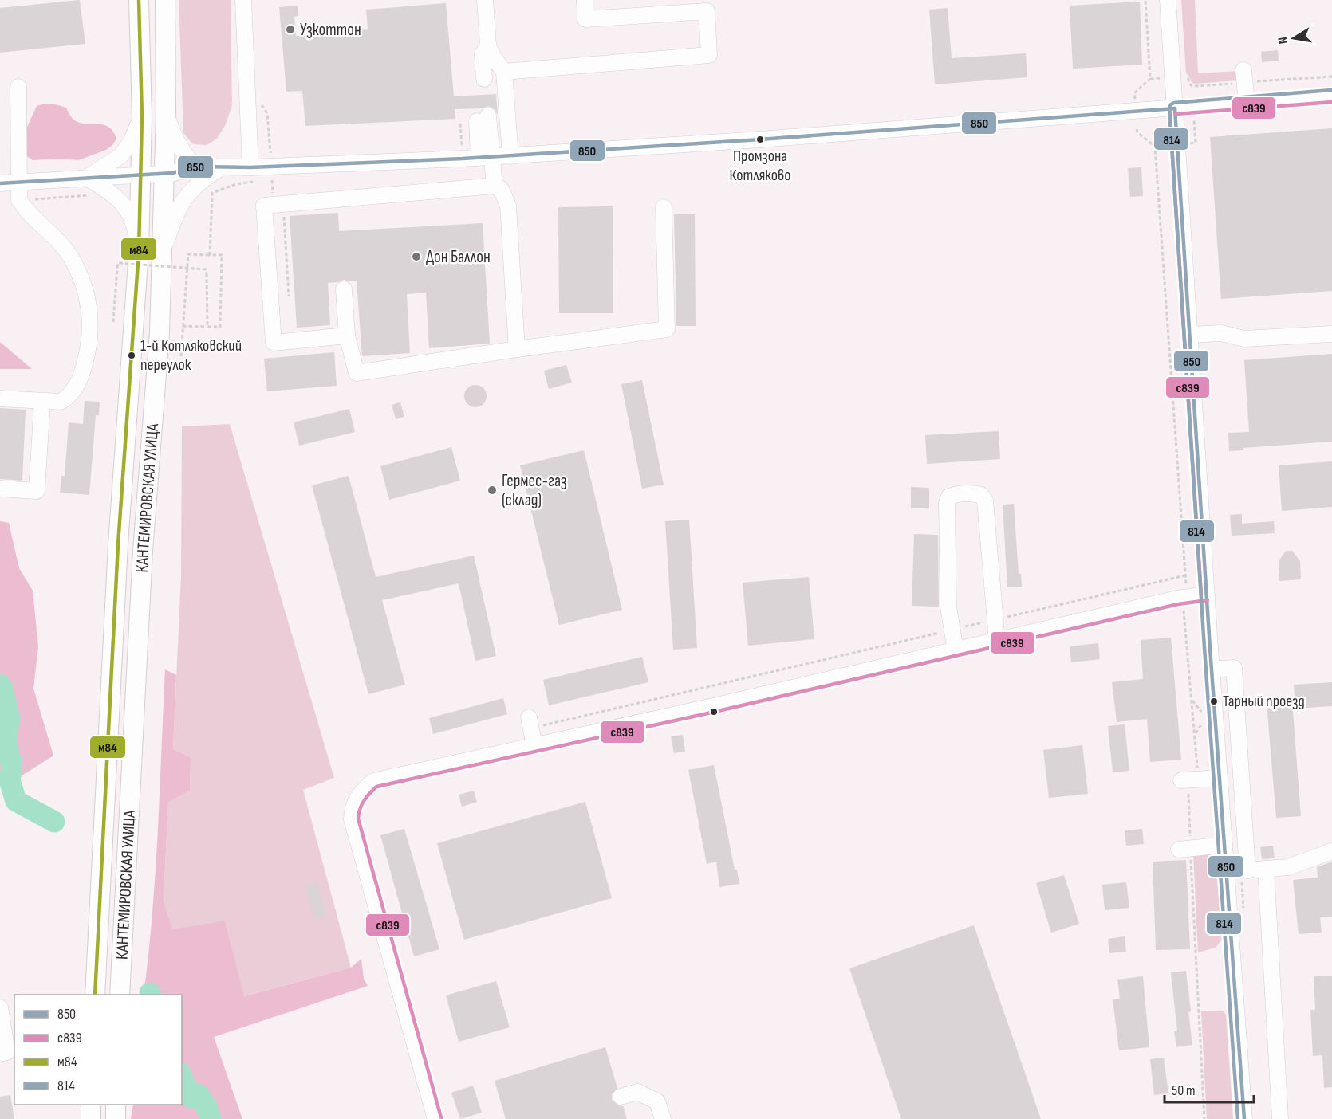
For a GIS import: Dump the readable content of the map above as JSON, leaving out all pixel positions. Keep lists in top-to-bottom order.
{
  "streets": {
    "main road": ["КАНТЕМИРОВСКАЯ УЛИЦА"]
  },
  "places": [
    "Узкоттон",
    "Промзона Котляково",
    "Дон Баллон",
    "1-й Котляковский переулок",
    "Гермес-газ (склад)",
    "Тарный проезд"
  ],
  "lines": [
    "transit line м84",
    "transit line 814",
    "transit line с839",
    "transit line 850"
  ],
  "legend": [
    "850",
    "с839",
    "м84",
    "814"
  ],
  "scale_bar": "50 m",
  "north": "left"
}
